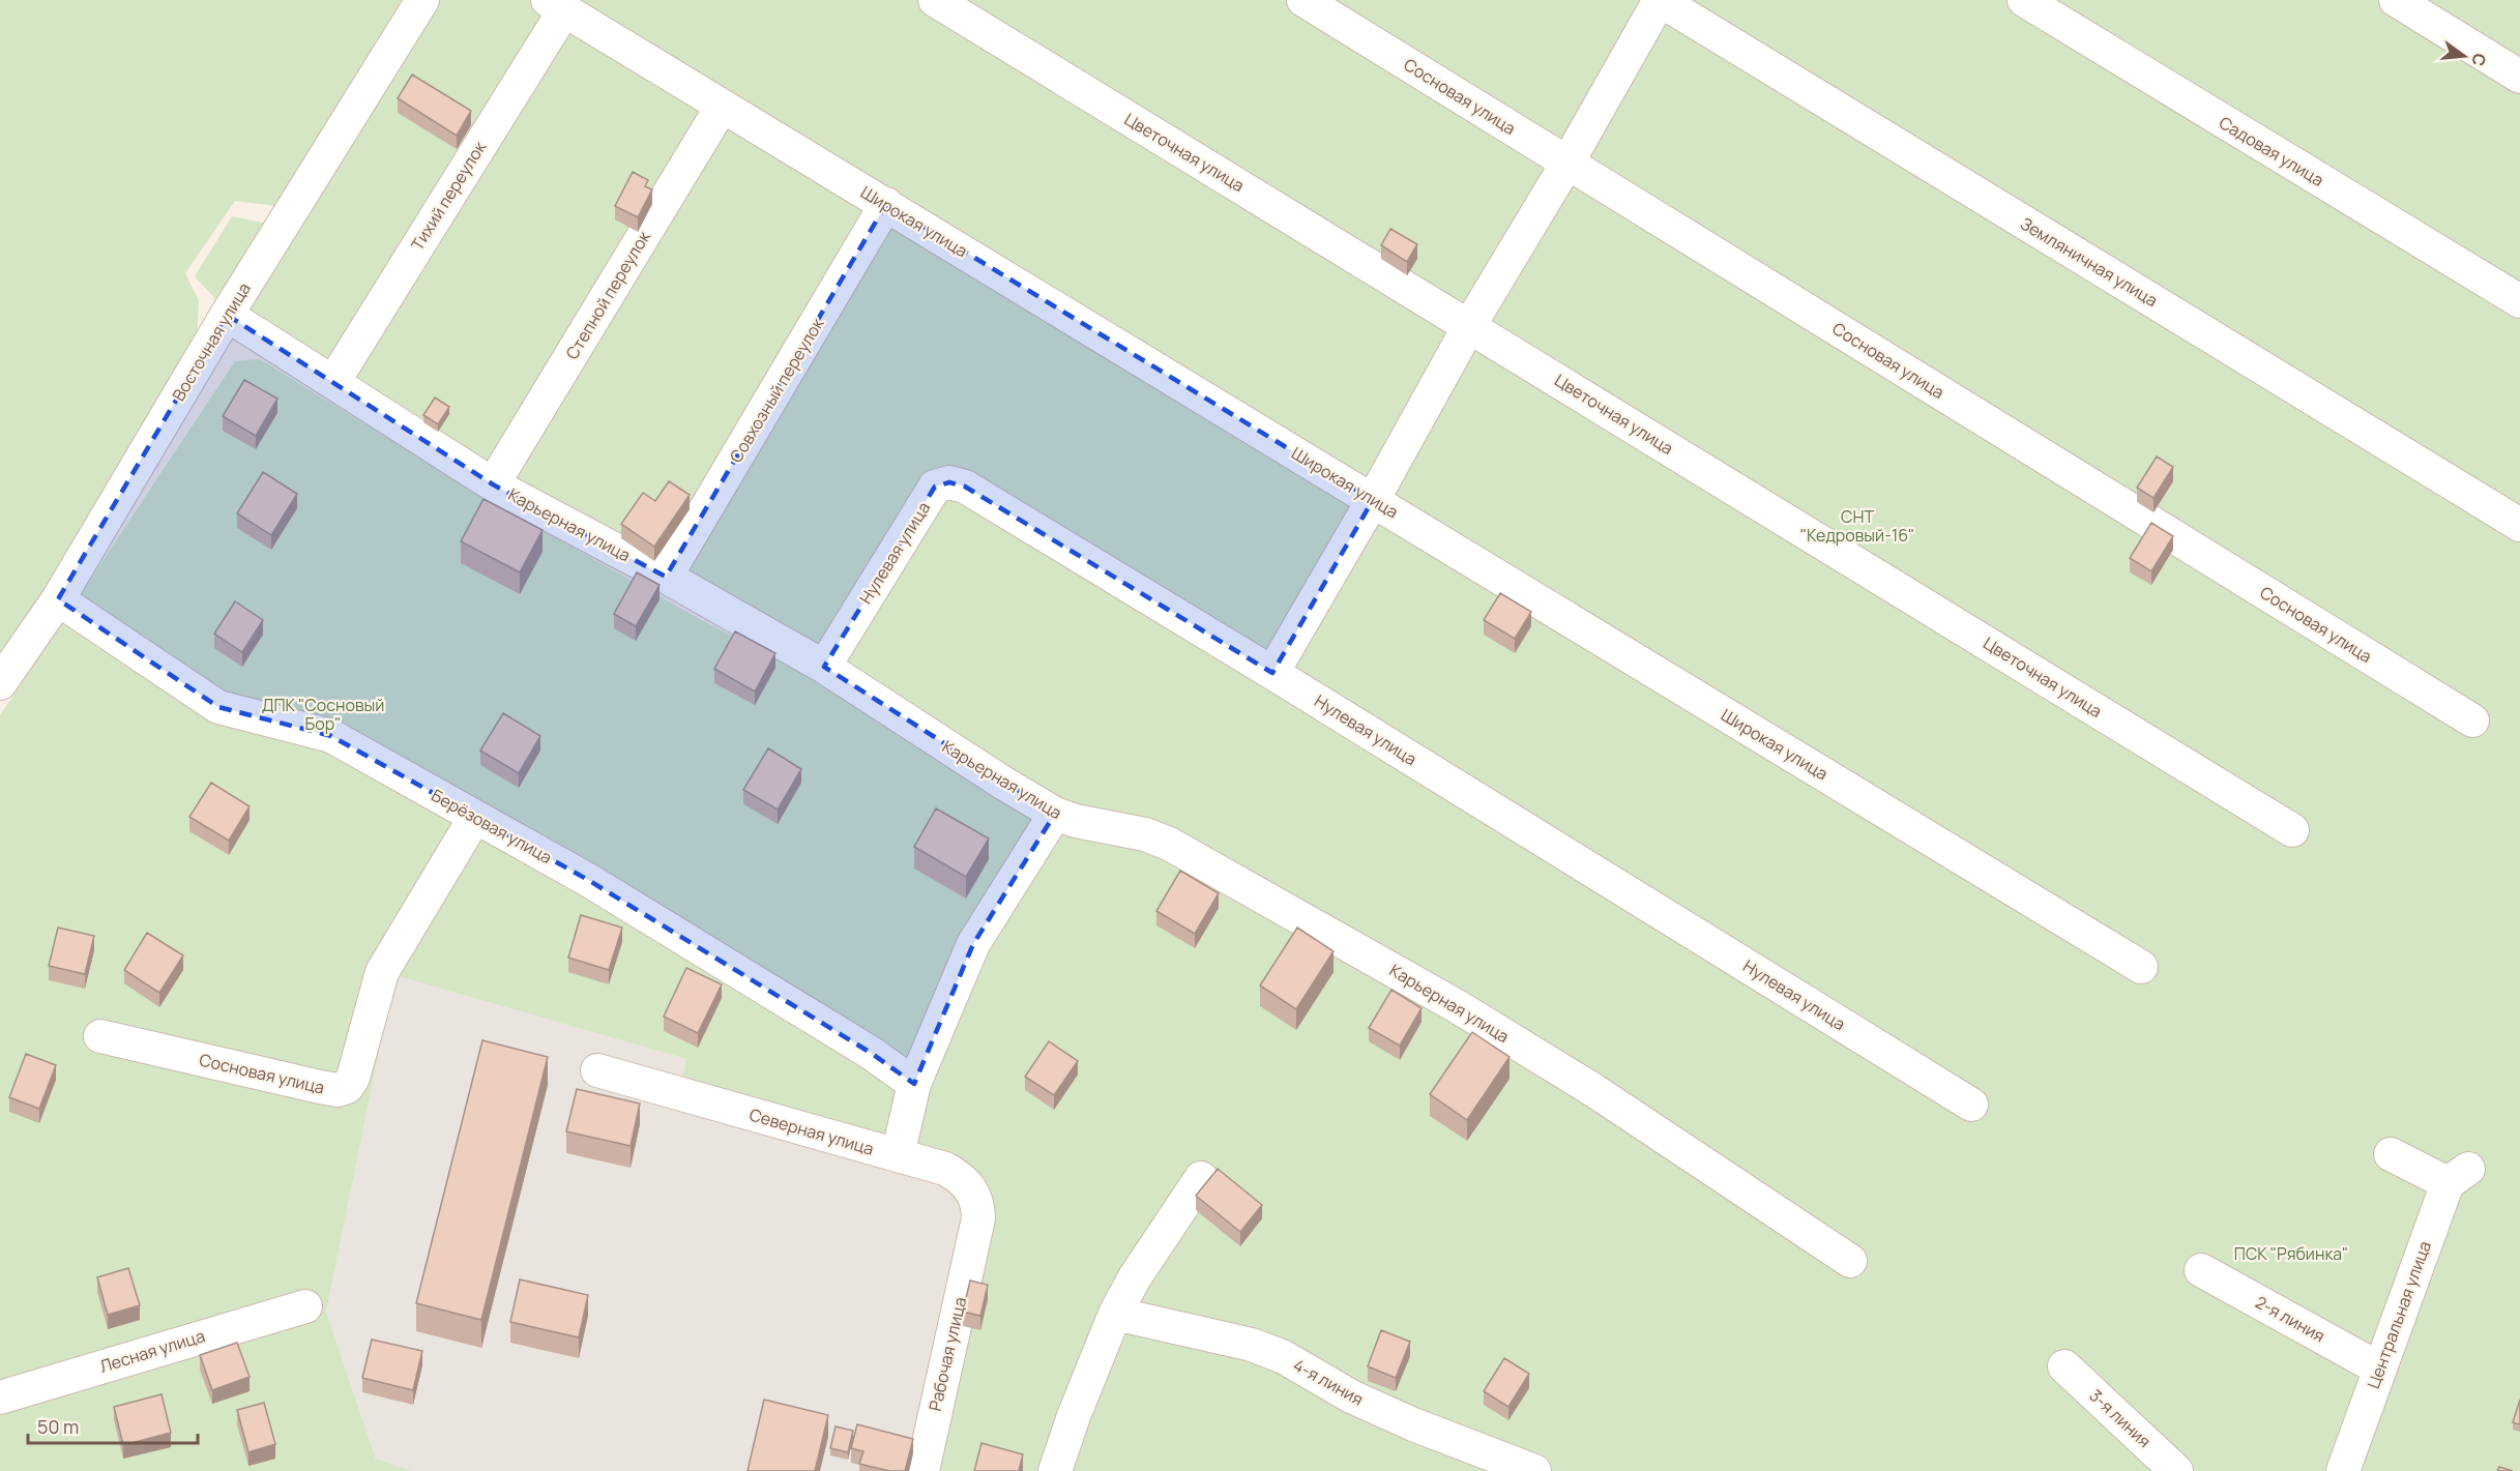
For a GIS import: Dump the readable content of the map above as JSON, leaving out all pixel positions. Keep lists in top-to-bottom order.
{
  "streets": {
    "street": [
      "Сосновая улица",
      "Садовая улица",
      "Цветочная улица",
      "Тихий переулок",
      "Широкая улица",
      "Земляничная улица",
      "Степной переулок",
      "Восточная улица",
      "Совхозный переулок",
      "Карьерная улица",
      "Нулевая улица",
      "Берёзовая улица",
      "Северная улица",
      "Центральная улица",
      "2-я линия",
      "Лесная улица",
      "Рабочая улица",
      "4-я линия",
      "3-я линия"
    ]
  },
  "crossings": [
    ["Сосновая улица", "Берёзовая улица"],
    ["Тихий переулок", "Широкая улица"],
    ["Тихий переулок", "Карьерная улица"],
    ["Широкая улица", "Степной переулок"],
    ["Широкая улица", "Совхозный переулок"],
    ["Степной переулок", "Карьерная улица"],
    ["Восточная улица", "Карьерная улица"],
    ["Восточная улица", "Берёзовая улица"],
    ["Совхозный переулок", "Карьерная улица"],
    ["Карьерная улица", "Нулевая улица"],
    ["Северная улица", "Рабочая улица"],
    ["Центральная улица", "2-я линия"]
  ],
  "parks": ["СНТ \"Кедровый-16\"", "ДПК \"Сосновый Бор\"", "ПСК \"Рябинка\""],
  "scale_bar": "50 m",
  "north": "right"
}
